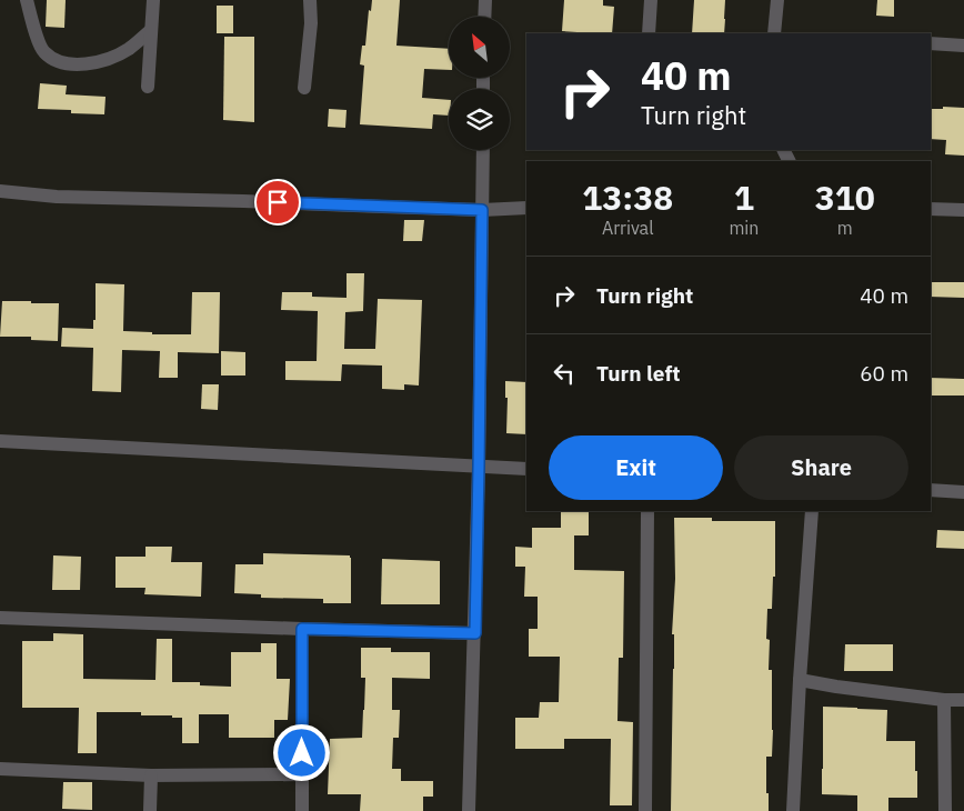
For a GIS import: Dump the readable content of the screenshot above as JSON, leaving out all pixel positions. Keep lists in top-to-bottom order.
{
  "north": "top left",
  "page": {
    "turn": ["40 m", "Turn right"],
    "eta": [
      "13:38",
      "Arrival",
      "1",
      "min",
      "310",
      "m"
    ],
    "list": [
      {
        "name": "Turn right",
        "value": "40 m"
      },
      {
        "name": "Turn left",
        "value": "60 m"
      }
    ],
    "buttons": ["Exit", "Share"]
  }
}
